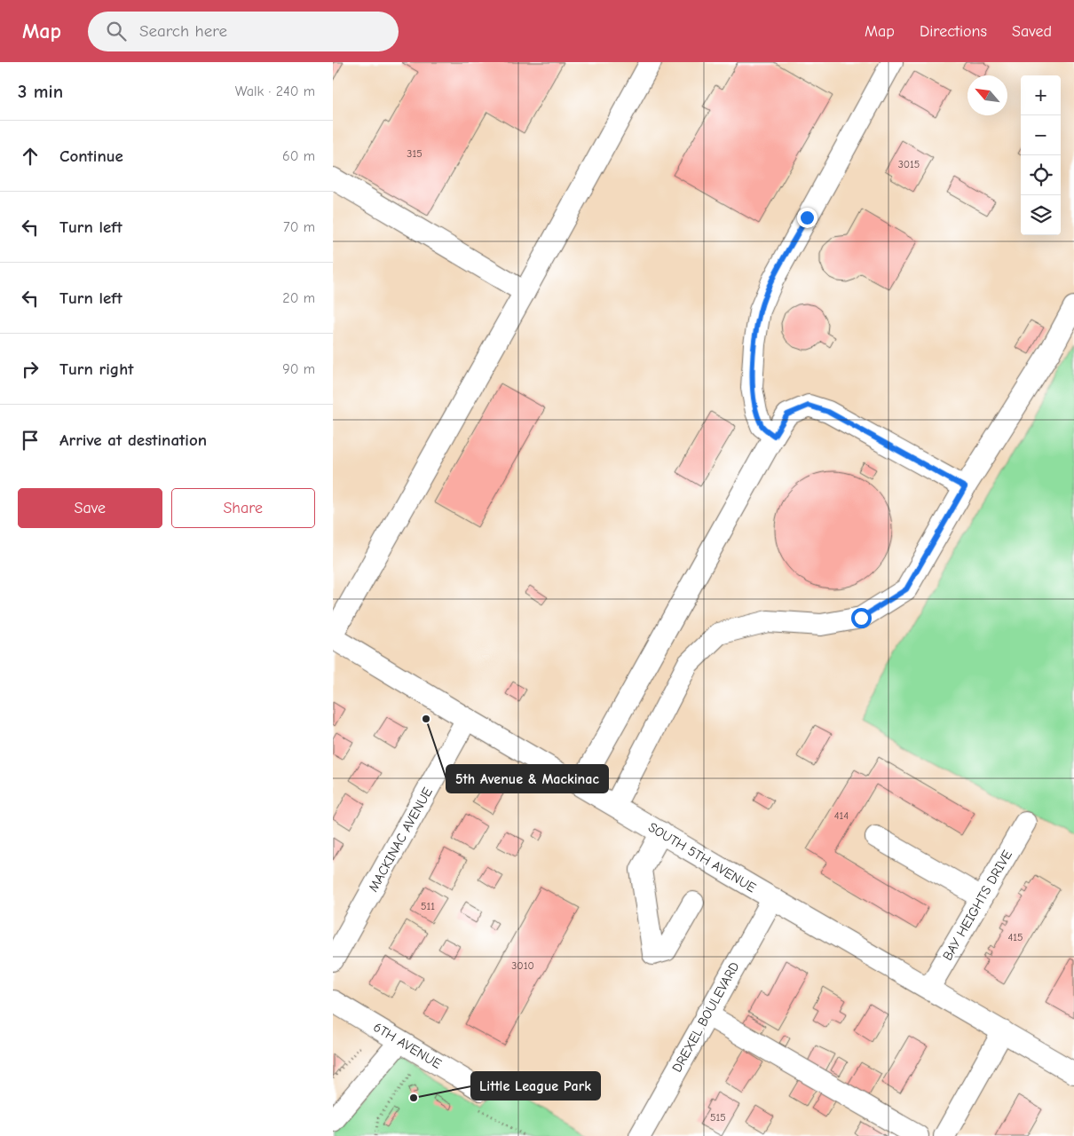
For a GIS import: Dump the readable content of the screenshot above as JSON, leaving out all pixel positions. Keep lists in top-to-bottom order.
{
  "streets": {
    "street": [
      "MACKINAC AVENUE",
      "SOUTH 5TH AVENUE",
      "BAY HEIGHTS DRIVE",
      "DREXEL BOULEVARD",
      "6TH AVENUE"
    ]
  },
  "crossings": [
    ["MACKINAC AVENUE", "SOUTH 5TH AVENUE"],
    ["SOUTH 5TH AVENUE", "BAY HEIGHTS DRIVE"],
    ["SOUTH 5TH AVENUE", "DREXEL BOULEVARD"]
  ],
  "places": ["5th Avenue & Mackinac", "Little League Park"],
  "house_numbers": [
    "315",
    "3015",
    "414",
    "511",
    "415",
    "3010",
    "515"
  ],
  "north": "top left",
  "page": {
    "header": "Map",
    "search": "Search here",
    "nav": ["Map", "Directions", "Saved"],
    "heading": ["3 min", "Walk · 240 m"],
    "map_buttons": ["+", "−"],
    "list": [
      ["Continue", "60 m"],
      ["Turn left", "70 m"],
      ["Turn left", "20 m"],
      ["Turn right", "90 m"],
      "Arrive at destination"
    ],
    "buttons": ["Save", "Share"]
  }
}
